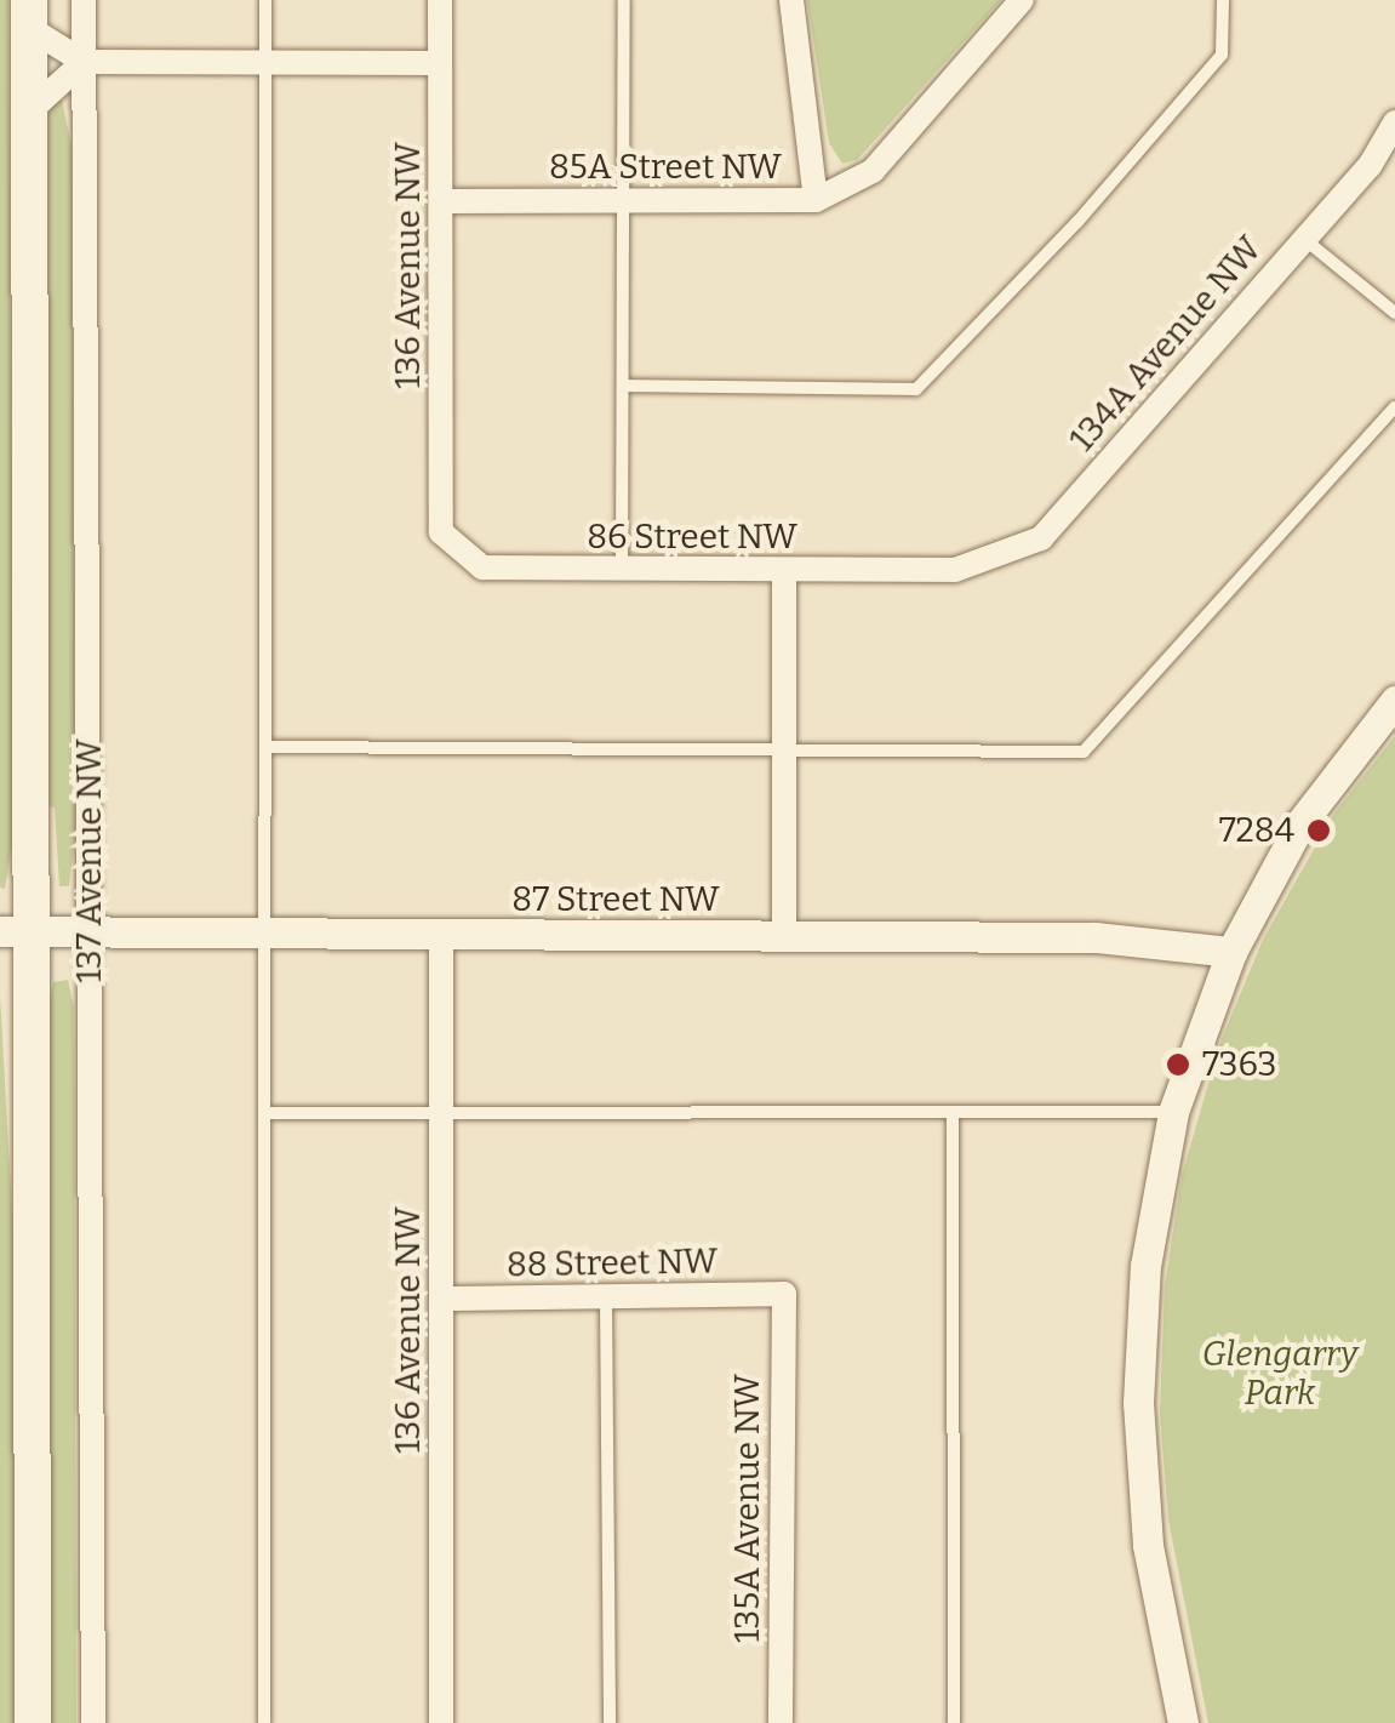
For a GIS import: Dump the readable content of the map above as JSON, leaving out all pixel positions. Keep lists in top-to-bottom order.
{
  "streets": {
    "main road": ["137 Avenue NW"],
    "street": [
      "85A Street NW",
      "136 Avenue NW",
      "134A Avenue NW",
      "86 Street NW",
      "87 Street NW",
      "88 Street NW",
      "135A Avenue NW"
    ]
  },
  "crossings": [
    ["85A Street NW", "136 Avenue NW"],
    ["136 Avenue NW", "86 Street NW"],
    ["136 Avenue NW", "87 Street NW"],
    ["136 Avenue NW", "88 Street NW"],
    ["134A Avenue NW", "86 Street NW"],
    ["137 Avenue NW", "87 Street NW"],
    ["88 Street NW", "135A Avenue NW"]
  ],
  "parks": ["Glengarry Park"],
  "places": ["7284", "7363"]
}
